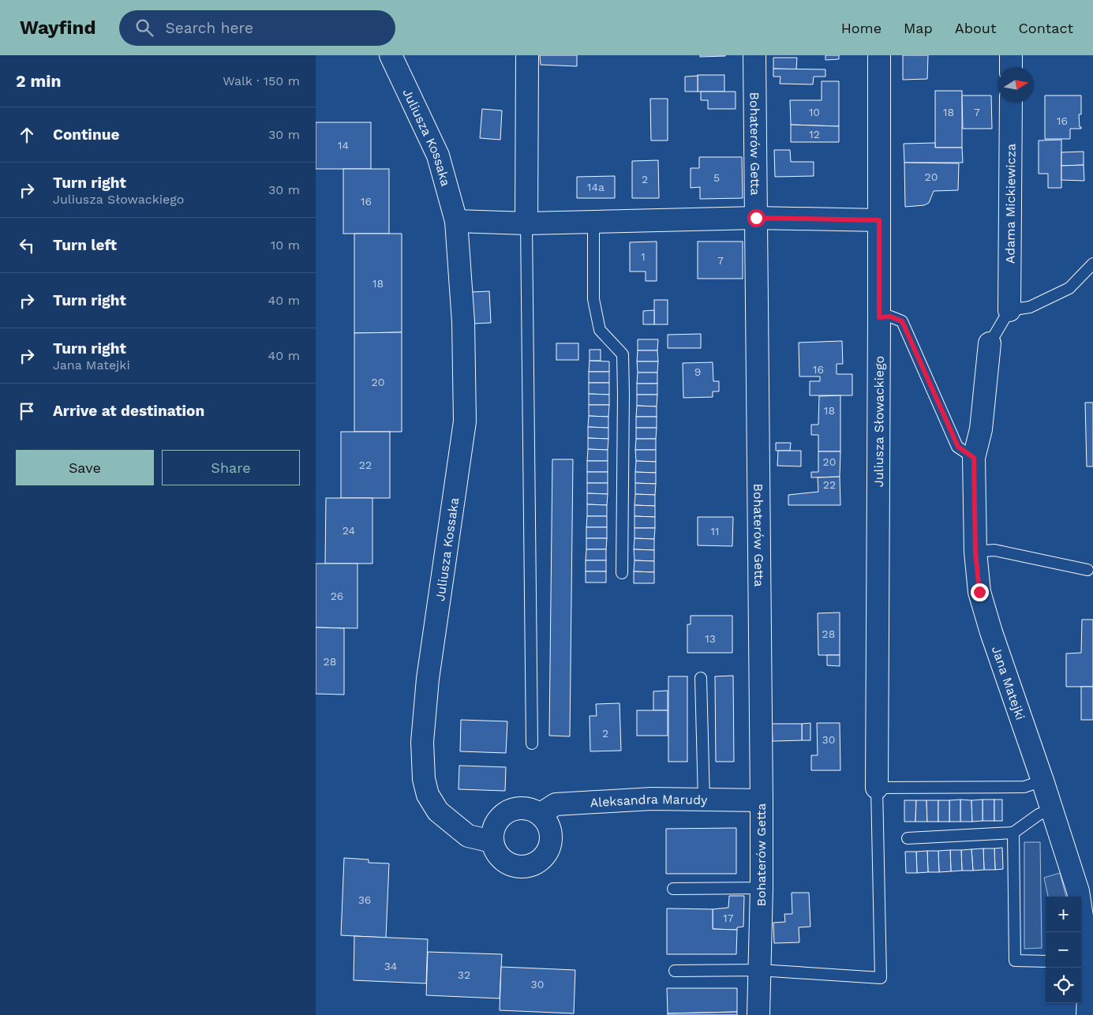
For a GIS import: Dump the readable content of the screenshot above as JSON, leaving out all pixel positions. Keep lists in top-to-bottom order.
{
  "streets": {
    "street": [
      "Juliusza Kossaka",
      "Bohaterów Getta",
      "Adama Mickiewicza",
      "Juliusza Słowackiego",
      "Jana Matejki",
      "Aleksandra Marudy"
    ]
  },
  "crossings": [
    ["Juliusza Kossaka", "Aleksandra Marudy"],
    ["Bohaterów Getta", "Aleksandra Marudy"]
  ],
  "house_numbers": [
    "10",
    "18",
    "7",
    "16",
    "12",
    "14",
    "20",
    "5",
    "2",
    "14a",
    "16",
    "1",
    "7",
    "18",
    "16",
    "9",
    "20",
    "18",
    "20",
    "22",
    "22",
    "24",
    "11",
    "26",
    "28",
    "13",
    "28",
    "2",
    "30",
    "36",
    "17",
    "34",
    "32",
    "30"
  ],
  "north": "right",
  "page": {
    "header": "Wayfind",
    "search": "Search here",
    "nav": [
      "Home",
      "Map",
      "About",
      "Contact"
    ],
    "heading": ["2 min", "Walk · 150 m"],
    "list": [
      ["Continue", "30 m"],
      ["Turn right", "Juliusza Słowackiego", "30 m"],
      ["Turn left", "10 m"],
      ["Turn right", "40 m"],
      ["Turn right", "Jana Matejki", "40 m"],
      "Arrive at destination"
    ],
    "buttons": ["Save", "Share"],
    "map_buttons": ["+", "−"]
  }
}
